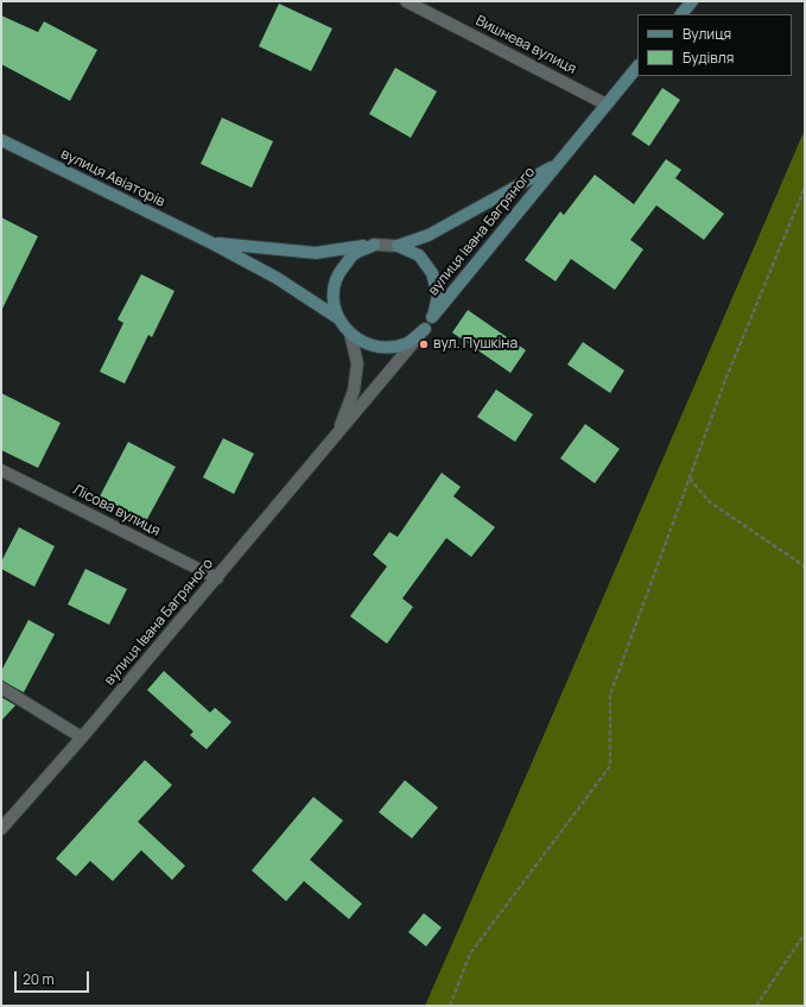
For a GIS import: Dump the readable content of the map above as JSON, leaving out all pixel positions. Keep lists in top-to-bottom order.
{
  "streets": {
    "main road": ["вулиця Авіаторів", "вулиця Івана Багряного"],
    "street": ["Вишнева вулиця", "Лісова вулиця"]
  },
  "crossings": [
    ["Вишнева вулиця", "вулиця Івана Багряного"],
    ["вулиця Авіаторів", "вулиця Івана Багряного"],
    ["вулиця Івана Багряного", "Лісова вулиця"]
  ],
  "places": ["вул. Пушкіна"],
  "legend": ["Вулиця", "Будівля"],
  "scale_bar": "20 m"
}
